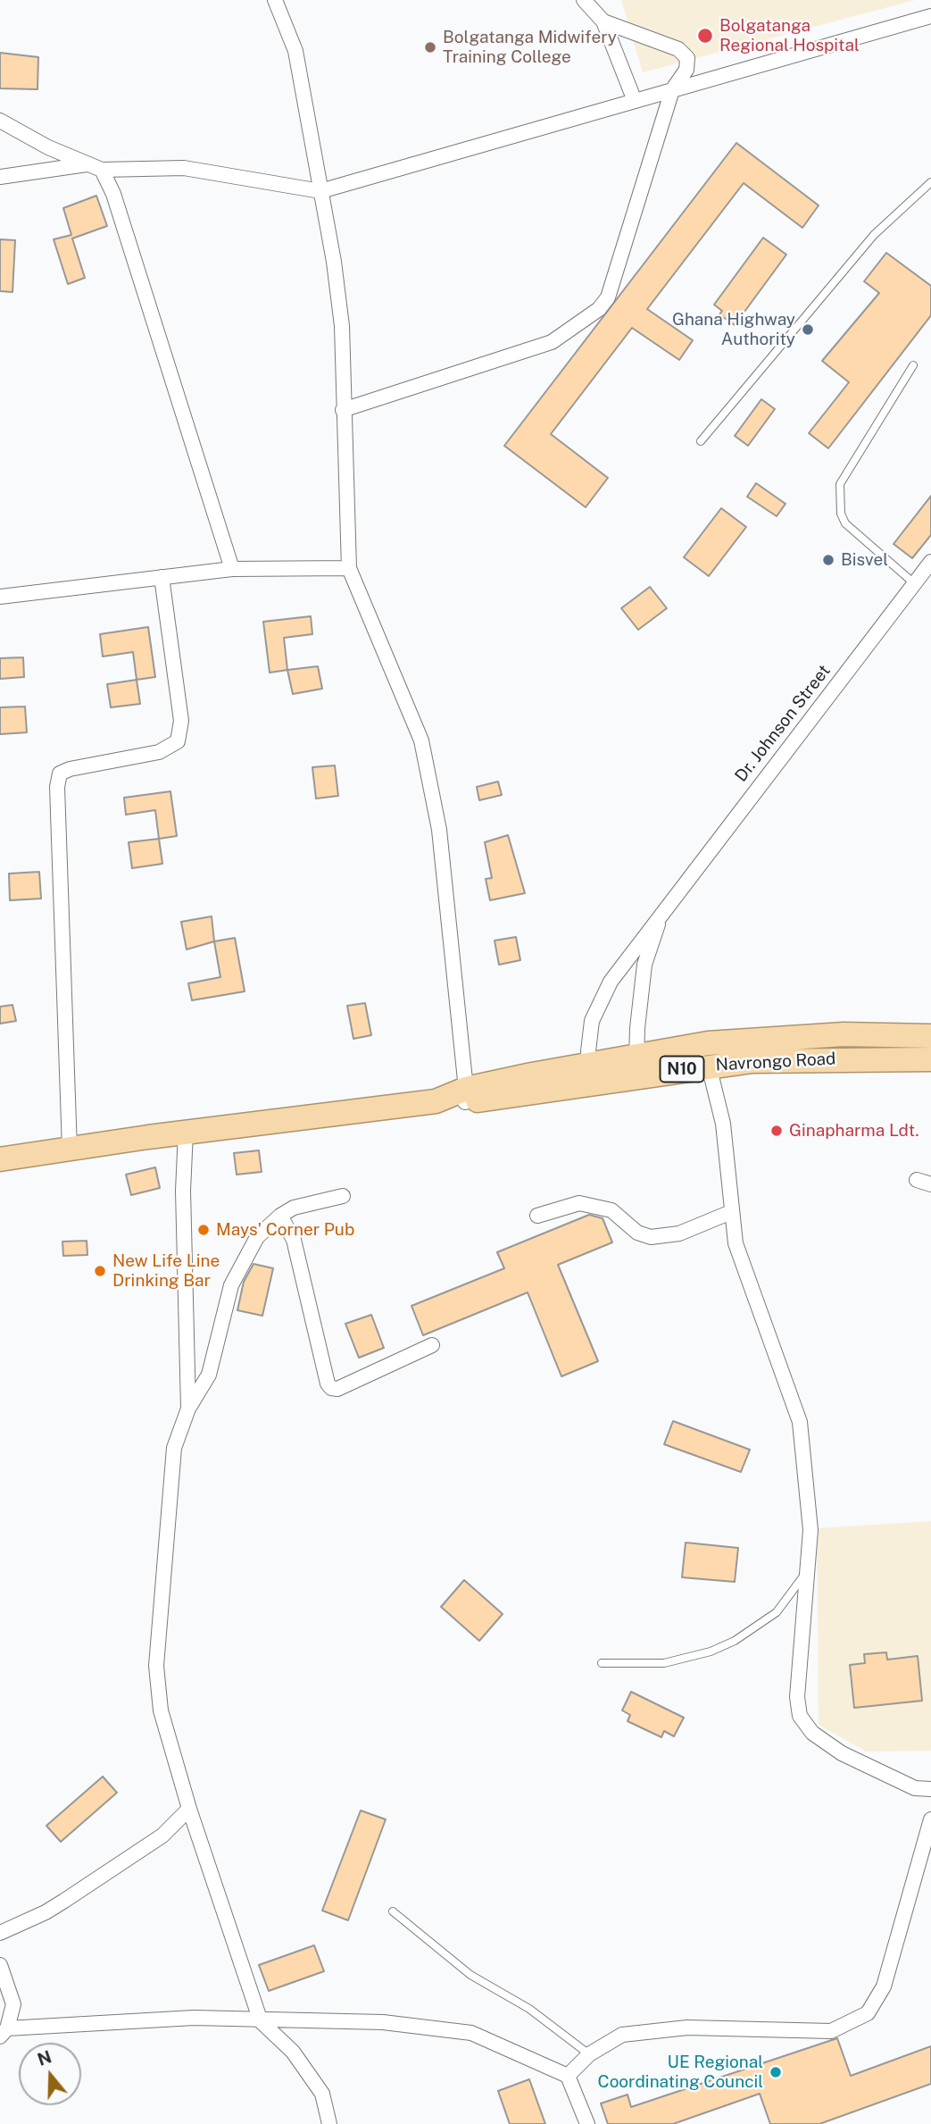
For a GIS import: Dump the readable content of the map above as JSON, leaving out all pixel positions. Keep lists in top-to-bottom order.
{
  "streets": {
    "highway": ["Navrongo Road", "N10"],
    "street": ["Dr. Johnson Street"]
  },
  "crossings": [
    ["Dr. Johnson Street", "Navrongo Road"],
    ["Navrongo Road", "N10"]
  ],
  "places": [
    "Bolgatanga Regional Hospital",
    "Bolgatanga Midwifery Training College",
    "Ghana Highway Authority",
    "Bisvel",
    "Ginapharma Ldt.",
    "Mays' Corner Pub",
    "New Life Line Drinking Bar",
    "UE Regional Coordinating Council"
  ],
  "north": "top"
}
